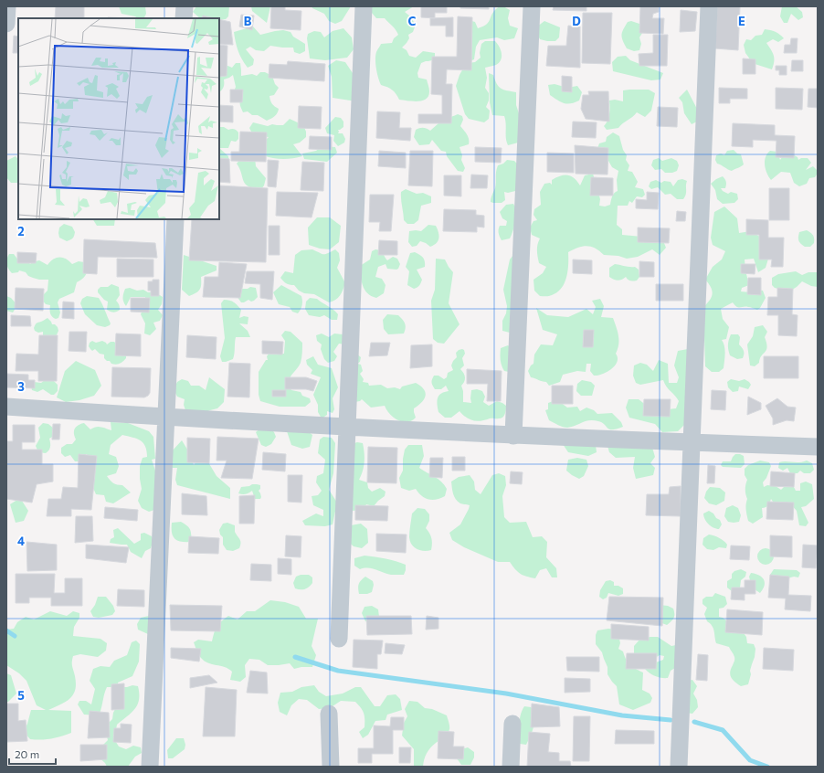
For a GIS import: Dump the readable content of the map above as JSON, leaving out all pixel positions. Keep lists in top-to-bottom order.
{
  "scale_bar": "20 m",
  "grid": {
    "columns": [
      "B",
      "C",
      "D",
      "E"
    ],
    "rows": [
      "2",
      "3",
      "4",
      "5"
    ]
  }
}
